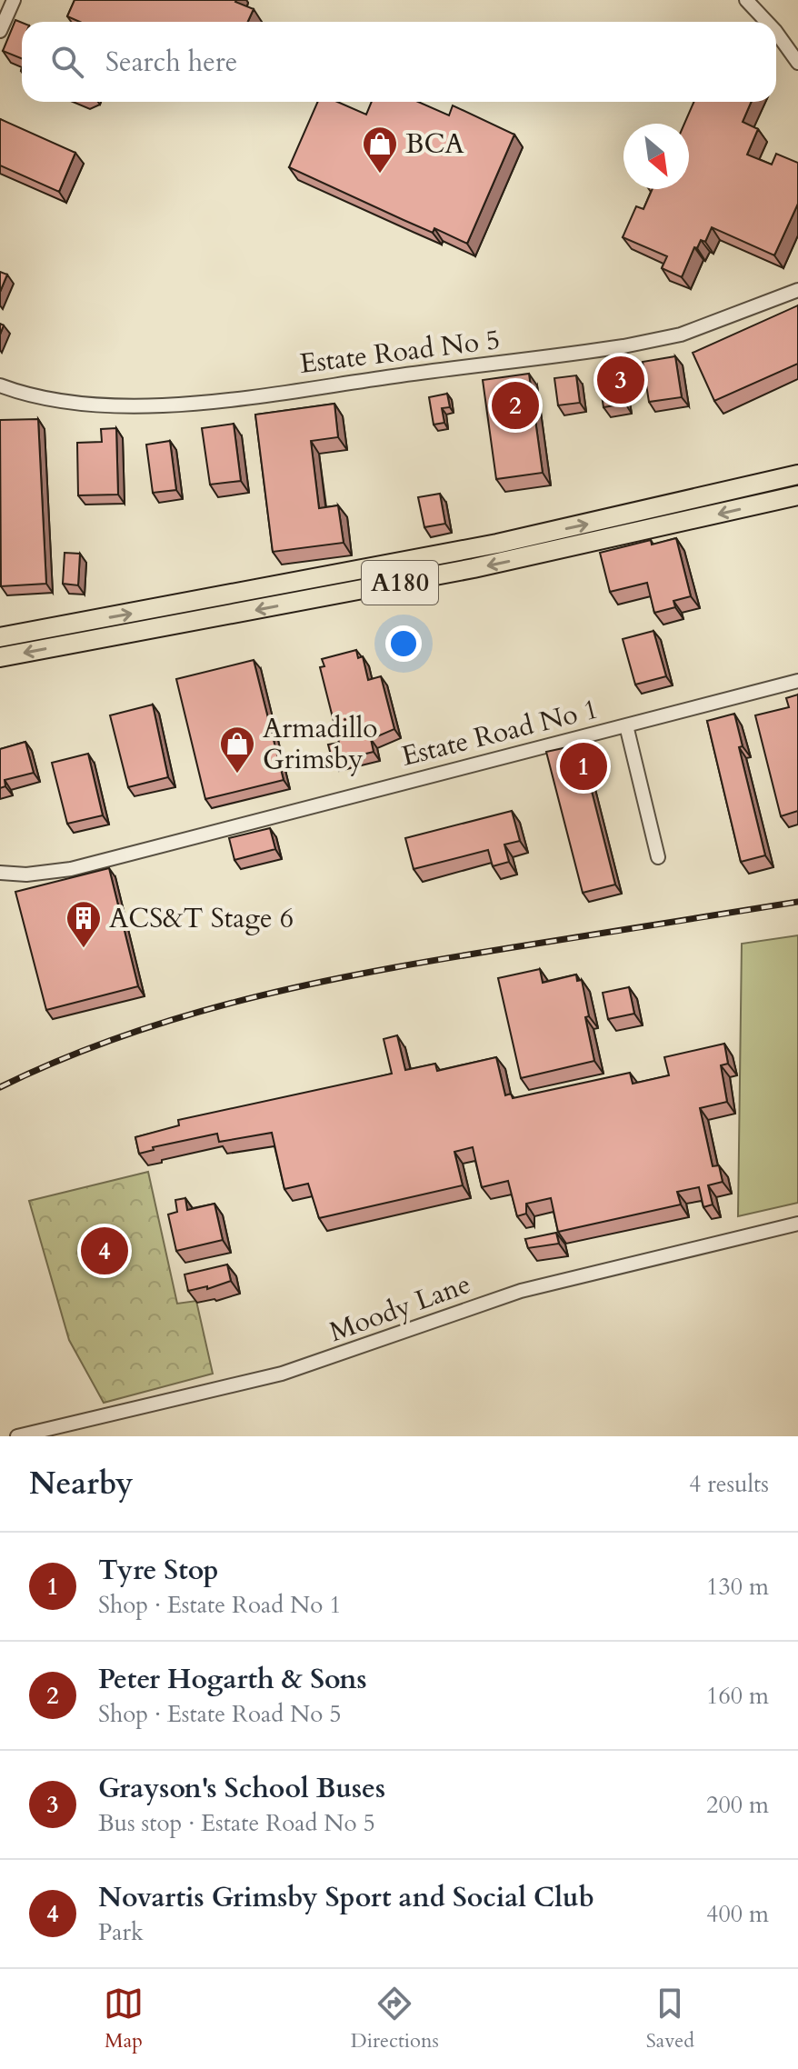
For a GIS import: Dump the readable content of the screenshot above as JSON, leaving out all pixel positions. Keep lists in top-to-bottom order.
{
  "streets": {
    "highway": ["A180"],
    "street": ["Estate Road No 5", "Estate Road No 1", "Moody Lane"]
  },
  "places": {
    "shop": ["BCA", "Armadillo Grimsby"],
    "building": ["ACS&T Stage 6"]
  },
  "north": "bottom right",
  "page": {
    "search": "Search here",
    "pins": [
      "3",
      "2",
      "1",
      "4"
    ],
    "heading": ["Nearby", "4 results"],
    "list": [
      {
        "mark": "1",
        "name": "Tyre Stop",
        "note": "Shop · Estate Road No 1",
        "value": "130 m"
      },
      {
        "mark": "2",
        "name": "Peter Hogarth & Sons",
        "note": "Shop · Estate Road No 5",
        "value": "160 m"
      },
      {
        "mark": "3",
        "name": "Grayson's School Buses",
        "note": "Bus stop · Estate Road No 5",
        "value": "200 m"
      },
      {
        "mark": "4",
        "name": "Novartis Grimsby Sport and Social Club",
        "note": "Park",
        "value": "400 m"
      }
    ],
    "nav": ["Map", "Directions", "Saved"]
  }
}
